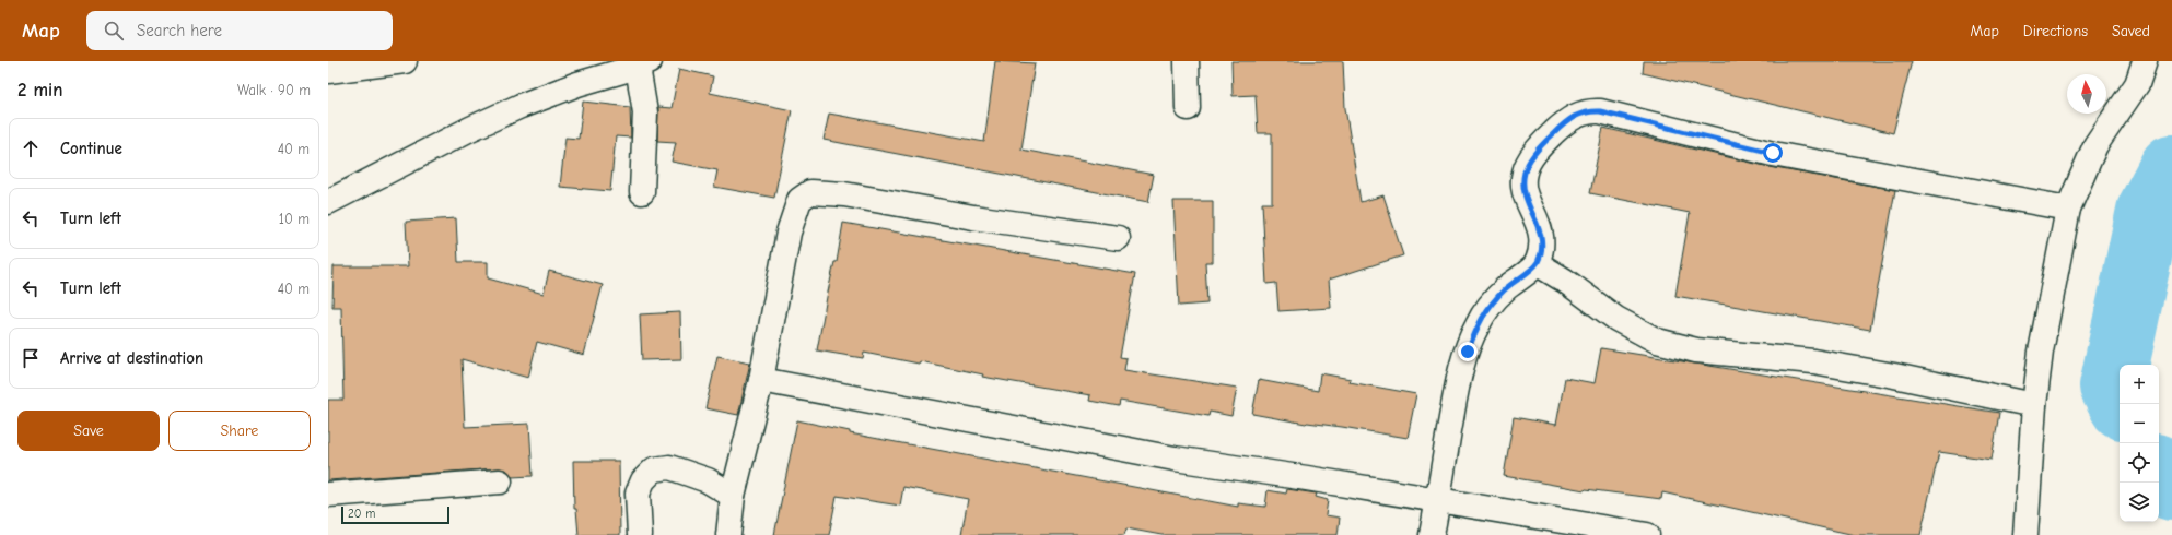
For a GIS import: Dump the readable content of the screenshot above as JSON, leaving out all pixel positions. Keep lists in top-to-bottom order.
{
  "scale_bar": "20 m",
  "north": "top",
  "page": {
    "header": "Map",
    "search": "Search here",
    "nav": ["Map", "Directions", "Saved"],
    "heading": ["2 min", "Walk · 90 m"],
    "list": [
      ["Continue", "40 m"],
      ["Turn left", "10 m"],
      ["Turn left", "40 m"],
      "Arrive at destination"
    ],
    "map_buttons": ["+", "−"],
    "buttons": ["Save", "Share"],
    "scale": "20 m"
  }
}
